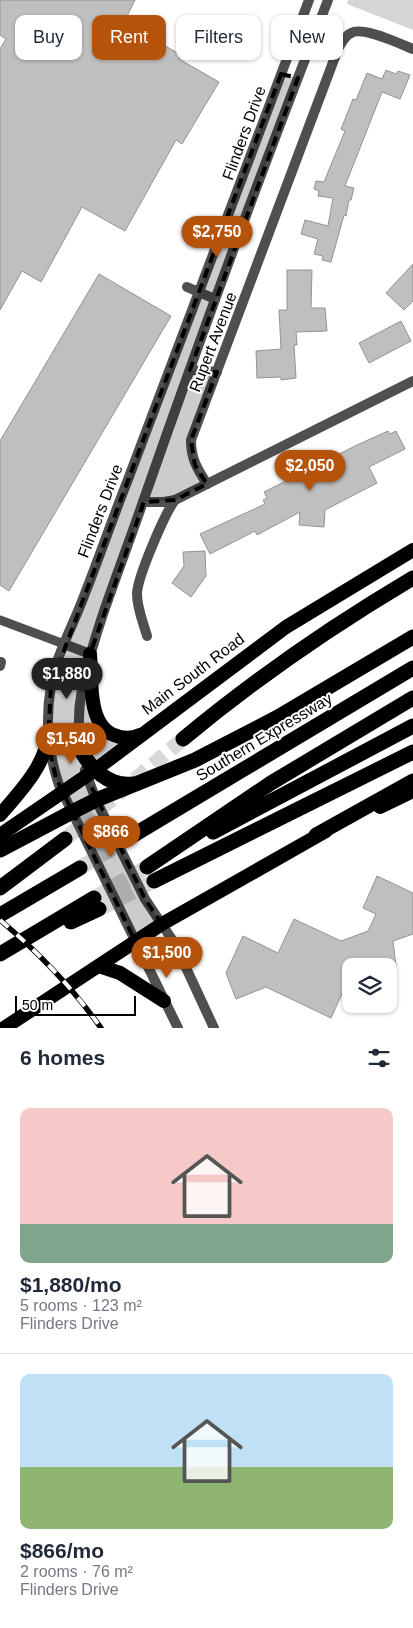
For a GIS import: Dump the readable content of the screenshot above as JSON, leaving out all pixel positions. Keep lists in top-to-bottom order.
{
  "streets": {
    "highway": ["Main South Road", "Southern Expressway"],
    "street": ["Flinders Drive", "Rupert Avenue"]
  },
  "crossings": [
    ["Flinders Drive", "Main South Road"]
  ],
  "scale_bar": "50 m",
  "page": {
    "chip": [
      "Buy",
      "Rent",
      "Filters",
      "New"
    ],
    "price": [
      "$2,750",
      "$2,050",
      "$1,880",
      "$1,540",
      "$866",
      "$1,500"
    ],
    "scale": "50 m",
    "heading": "6 homes",
    "list": [
      {
        "name": "$1,880/mo",
        "note": "5 rooms · 123 m² · Flinders Drive"
      },
      {
        "name": "$866/mo",
        "note": "2 rooms · 76 m² · Flinders Drive"
      }
    ]
  }
}
